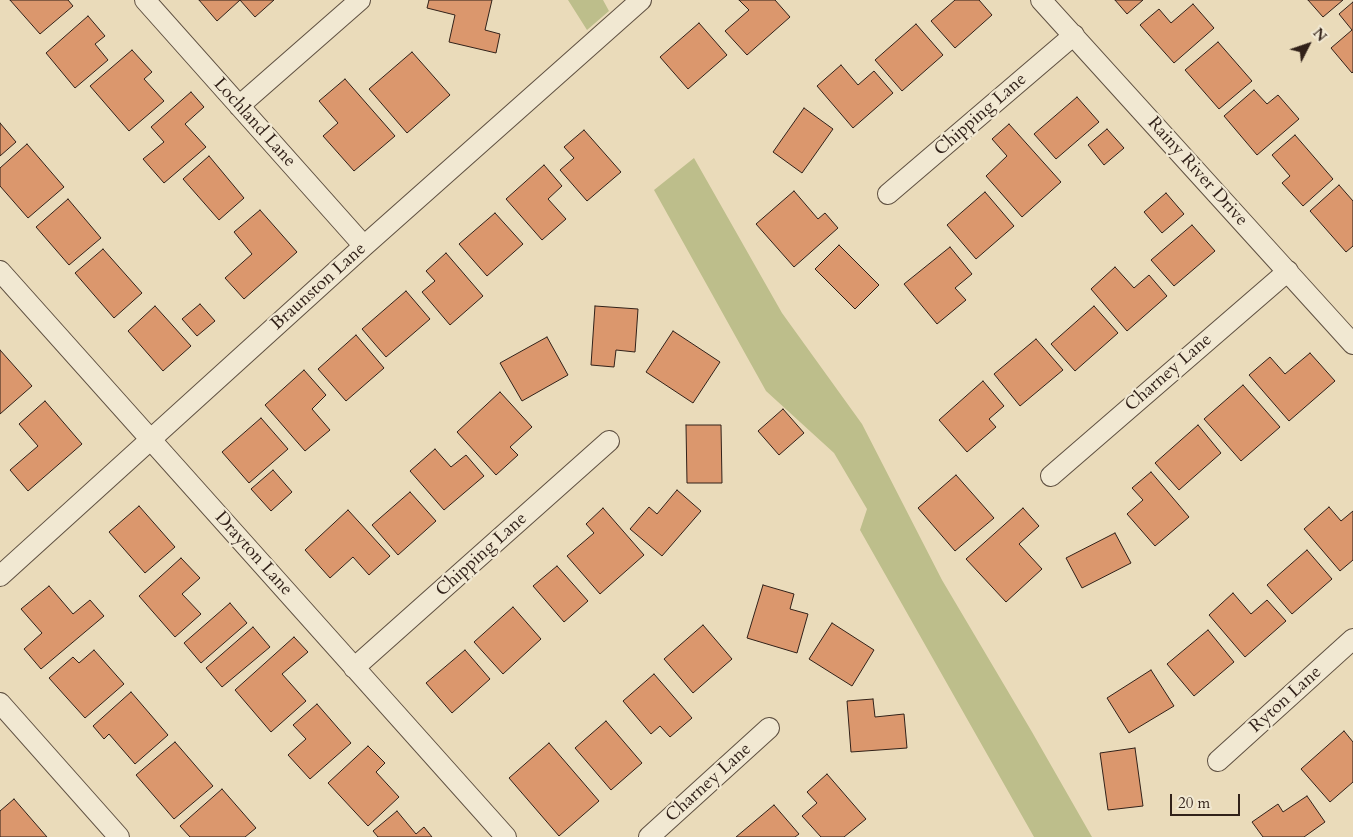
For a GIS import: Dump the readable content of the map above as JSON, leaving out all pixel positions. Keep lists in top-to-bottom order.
{
  "streets": {
    "street": [
      "Chipping Lane",
      "Lochland Lane",
      "Rainy River Drive",
      "Braunston Lane",
      "Charney Lane",
      "Drayton Lane",
      "Ryton Lane"
    ]
  },
  "crossings": [
    ["Chipping Lane", "Rainy River Drive"],
    ["Chipping Lane", "Drayton Lane"],
    ["Lochland Lane", "Braunston Lane"],
    ["Rainy River Drive", "Charney Lane"],
    ["Braunston Lane", "Drayton Lane"]
  ],
  "scale_bar": "20 m",
  "north": "top right"
}
